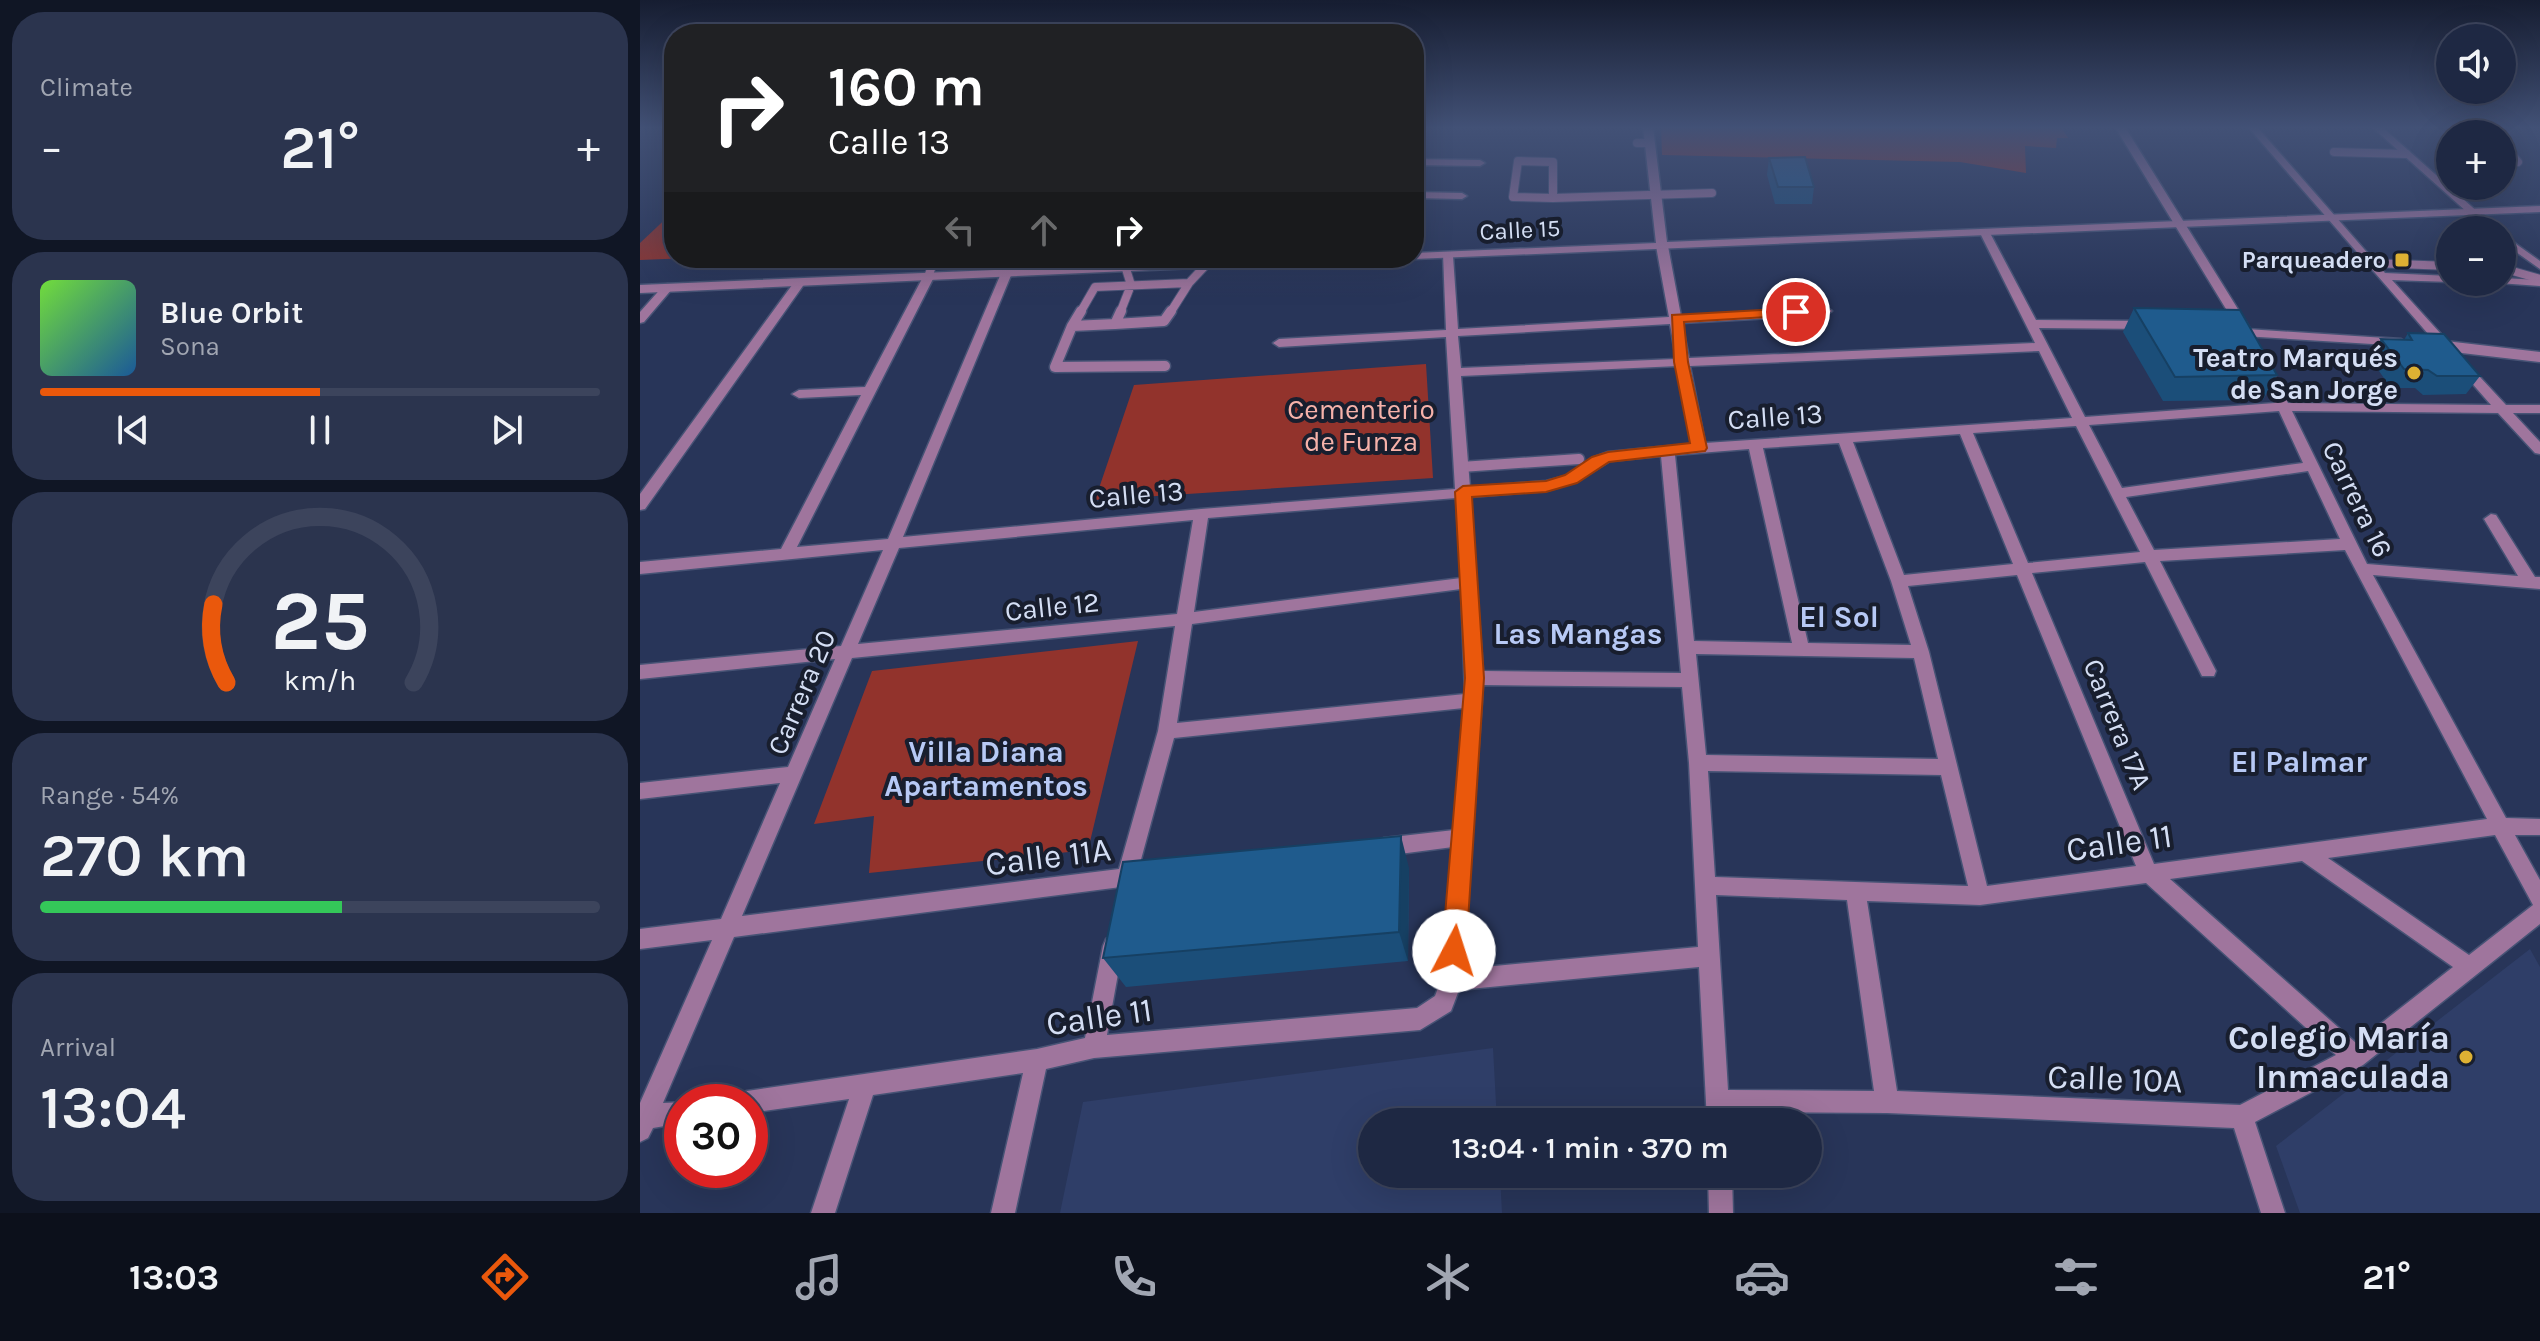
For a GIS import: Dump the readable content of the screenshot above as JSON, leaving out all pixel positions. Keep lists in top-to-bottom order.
{
  "streets": {
    "street": [
      "Calle 15",
      "Calle 13",
      "Carrera 16",
      "Calle 12",
      "Carrera 20",
      "Carrera 17A",
      "Calle 11",
      "Calle 11A",
      "Calle 10A"
    ]
  },
  "crossings": [
    ["Calle 15", "Carrera 16"],
    ["Calle 13", "Carrera 16"],
    ["Calle 13", "Carrera 20"],
    ["Calle 13", "Carrera 17A"],
    ["Carrera 16", "Calle 11"],
    ["Calle 12", "Carrera 20"],
    ["Carrera 20", "Calle 11A"],
    ["Carrera 17A", "Calle 11"]
  ],
  "districts": [
    "El Sol",
    "Las Mangas",
    "Villa Diana Apartamentos",
    "El Palmar"
  ],
  "parks": ["Cementerio de Funza"],
  "places": {
    "transit": ["Parqueadero"],
    "other": ["Teatro Marqués de San Jorge", "Colegio María Inmaculada"]
  },
  "page": {
    "tile": [
      "Climate",
      ["Range · 54%", "270 km"],
      ["Arrival", "13:04"]
    ],
    "map_buttons": ["+", "−"],
    "turn": ["160 m", "Calle 13"],
    "heat": ["−", "21°", "+"],
    "song": ["Blue Orbit", "Sona"],
    "limit": "30",
    "trip": "13:04 · 1 min · 370 m",
    "tabs": ["13:03", "21°"],
    "gauge": ["25", "km/h"]
  }
}
